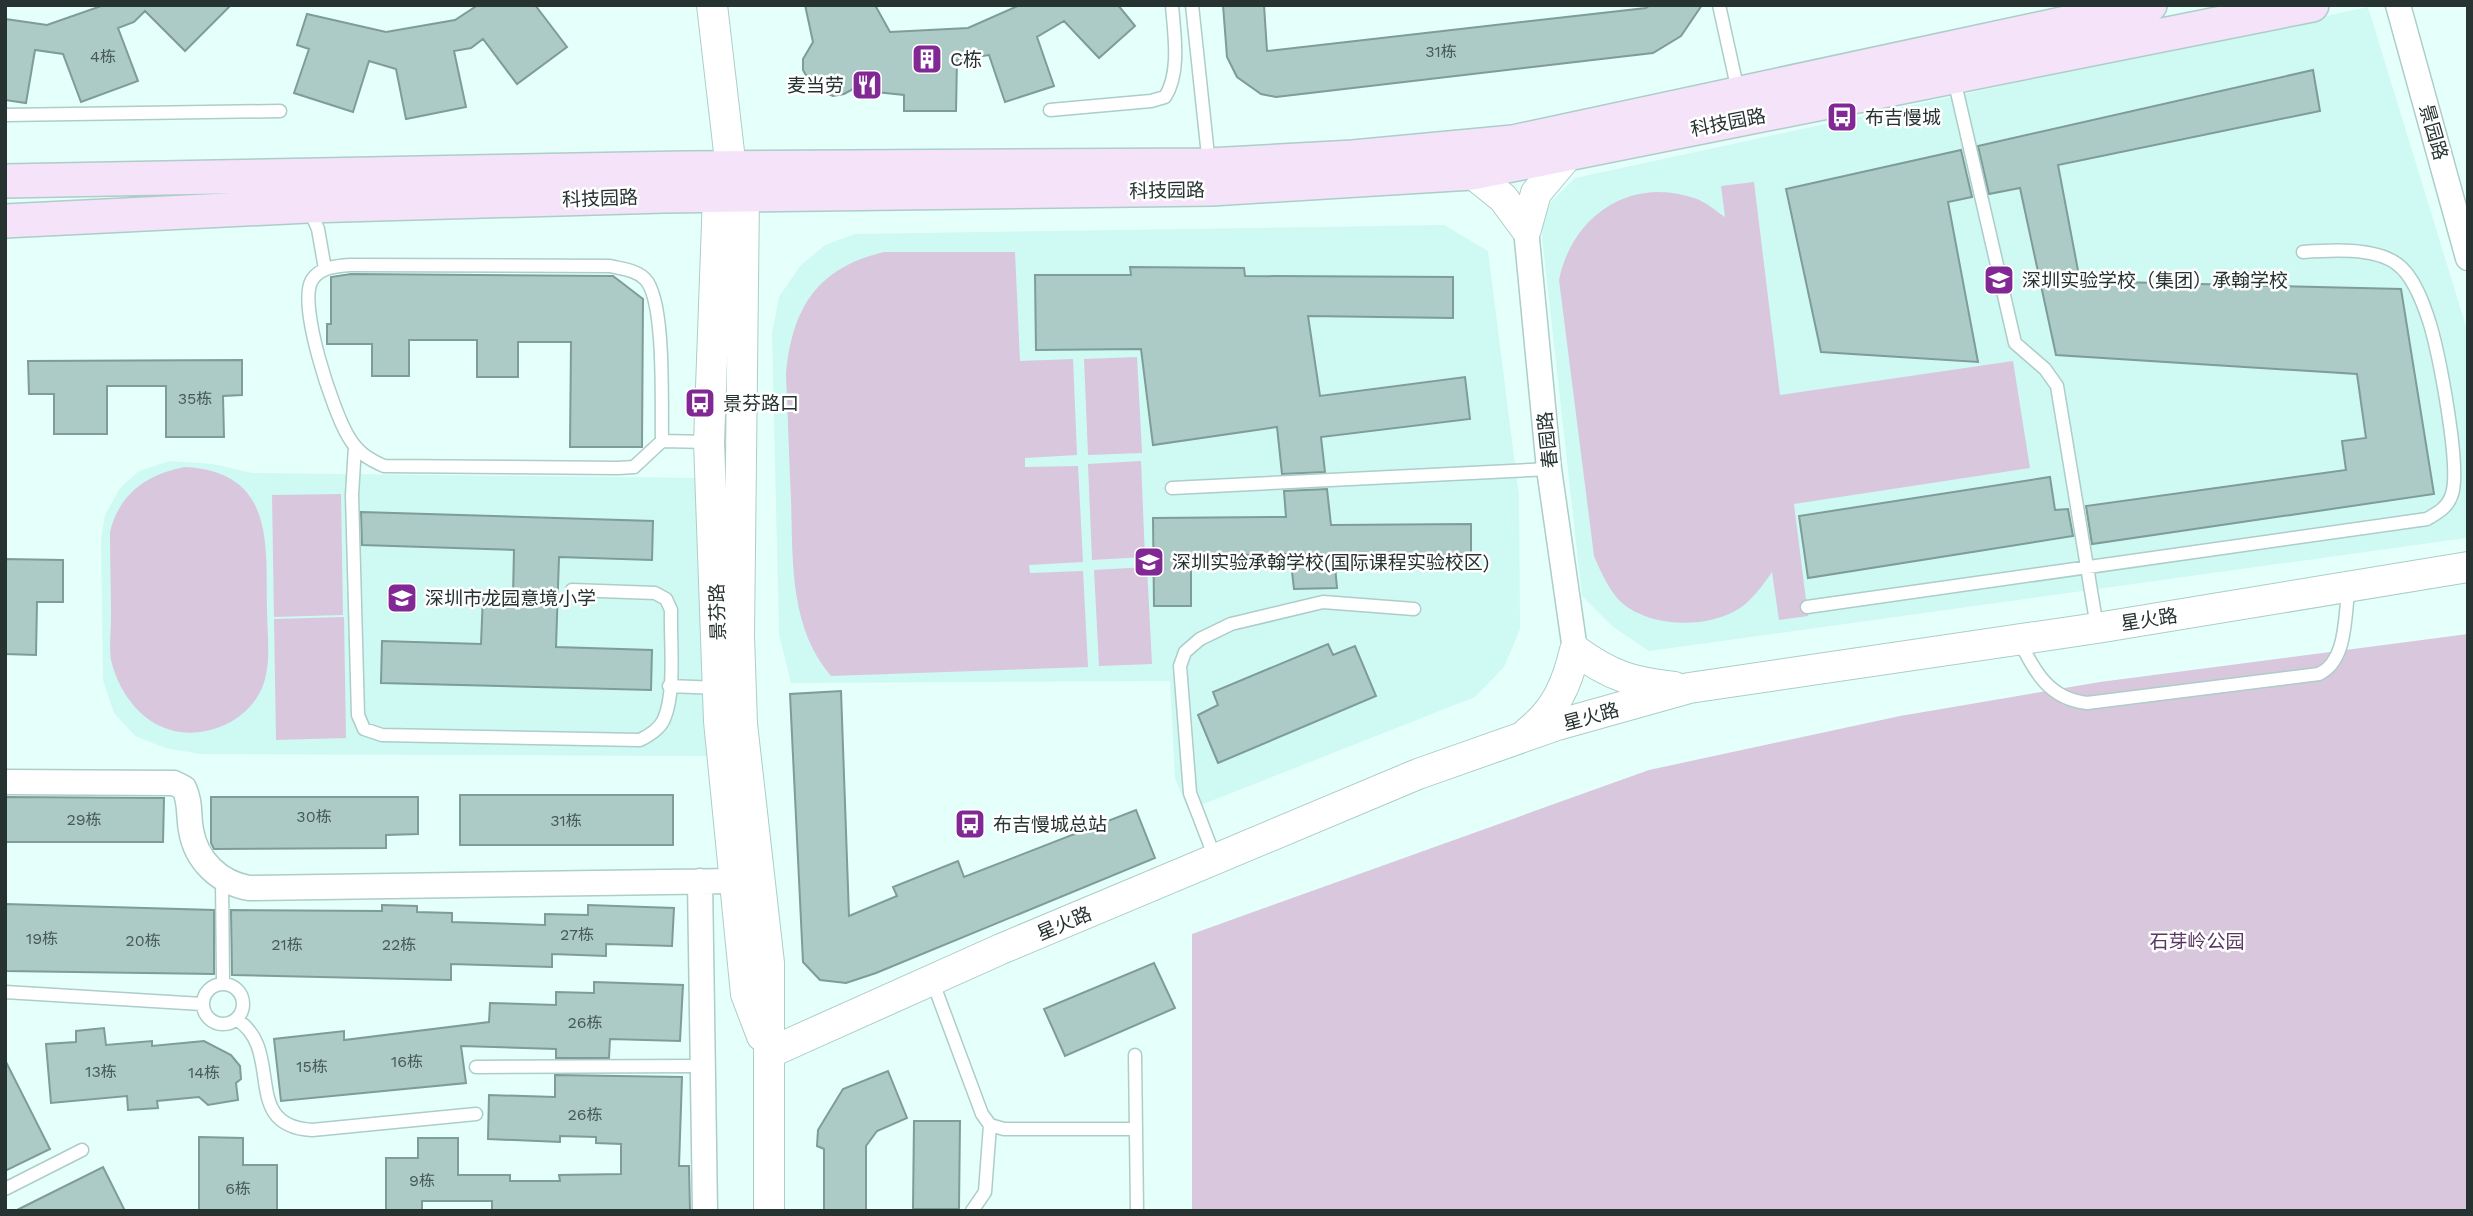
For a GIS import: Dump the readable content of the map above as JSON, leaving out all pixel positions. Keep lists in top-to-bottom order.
{
  "streets": {
    "main road": ["科技园路"],
    "street": [
      "景园路",
      "春园路",
      "景芬路",
      "星火路"
    ]
  },
  "crossings": [
    ["科技园路", "春园路"],
    ["科技园路", "景芬路"],
    ["春园路", "星火路"],
    ["景芬路", "星火路"]
  ],
  "parks": ["石芽岭公园"],
  "places": {
    "building": ["C栋"],
    "restaurant": ["麦当劳"],
    "bus stop": ["布吉慢城", "景芬路口", "布吉慢城总站"],
    "school or university": ["深圳实验学校（集团）承翰学校", "深圳实验承翰学校(国际课程实验校区)", "深圳市龙园意境小学"]
  },
  "house_numbers": [
    "31栋",
    "4栋",
    "35栋",
    "30栋",
    "29栋",
    "31栋",
    "27栋",
    "19栋",
    "20栋",
    "21栋",
    "22栋",
    "26栋",
    "16栋",
    "15栋",
    "13栋",
    "14栋",
    "26栋",
    "9栋",
    "6栋"
  ]
}
